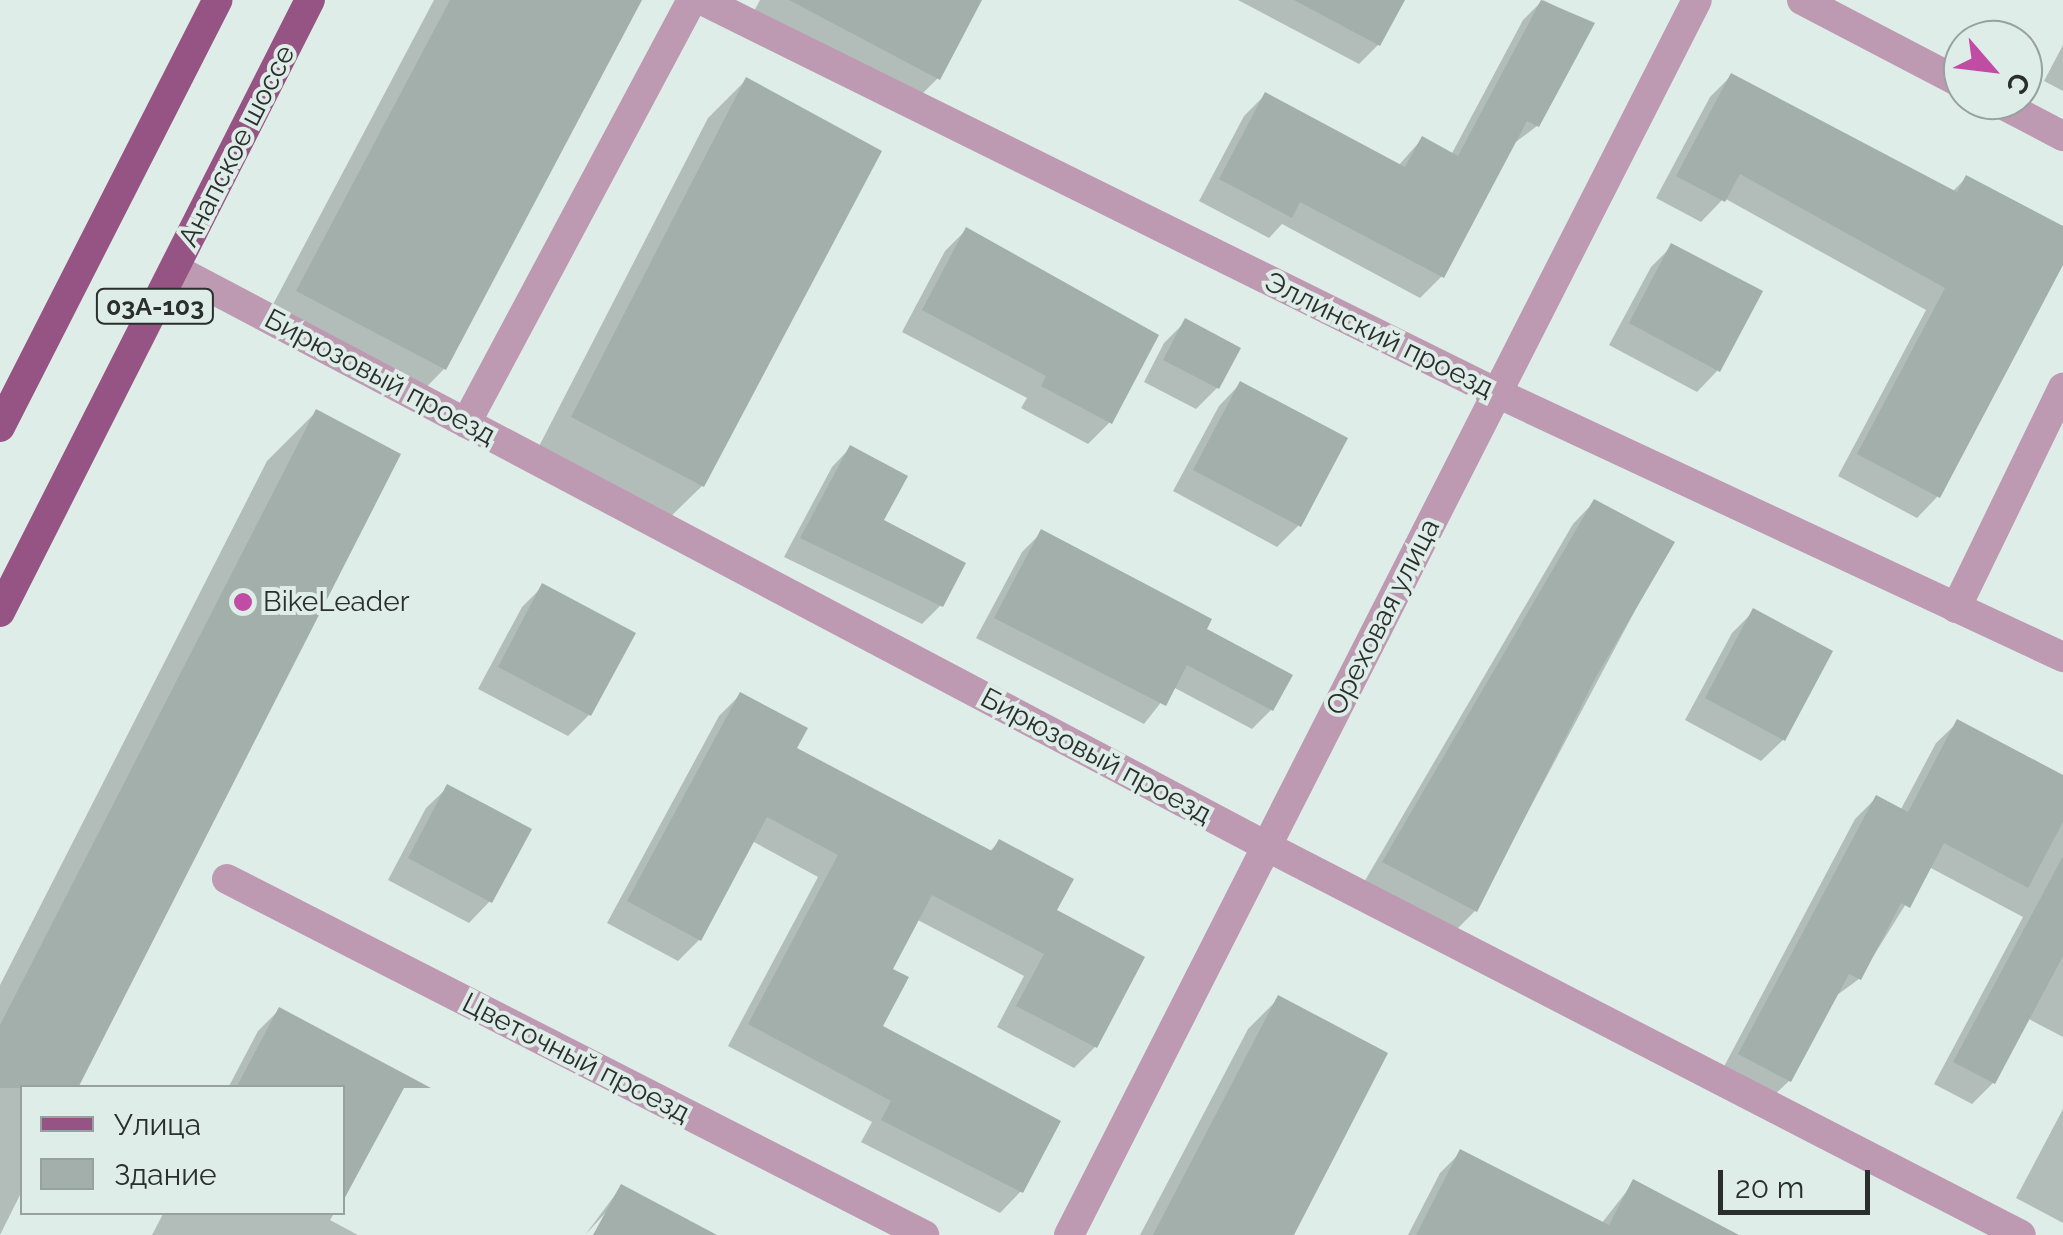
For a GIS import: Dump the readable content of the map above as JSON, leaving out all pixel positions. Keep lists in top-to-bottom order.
{
  "streets": {
    "main road": ["Анапское шоссе", "03А-103"],
    "street": [
      "Эллинский проезд",
      "Бирюзовый проезд",
      "Ореховая улица",
      "Цветочный проезд"
    ]
  },
  "crossings": [
    ["Анапское шоссе", "Бирюзовый проезд"],
    ["Эллинский проезд", "Ореховая улица"],
    ["Бирюзовый проезд", "Ореховая улица"]
  ],
  "places": ["BikeLeader"],
  "legend": ["Улица", "Здание"],
  "scale_bar": "20 m",
  "north": "bottom right"
}
